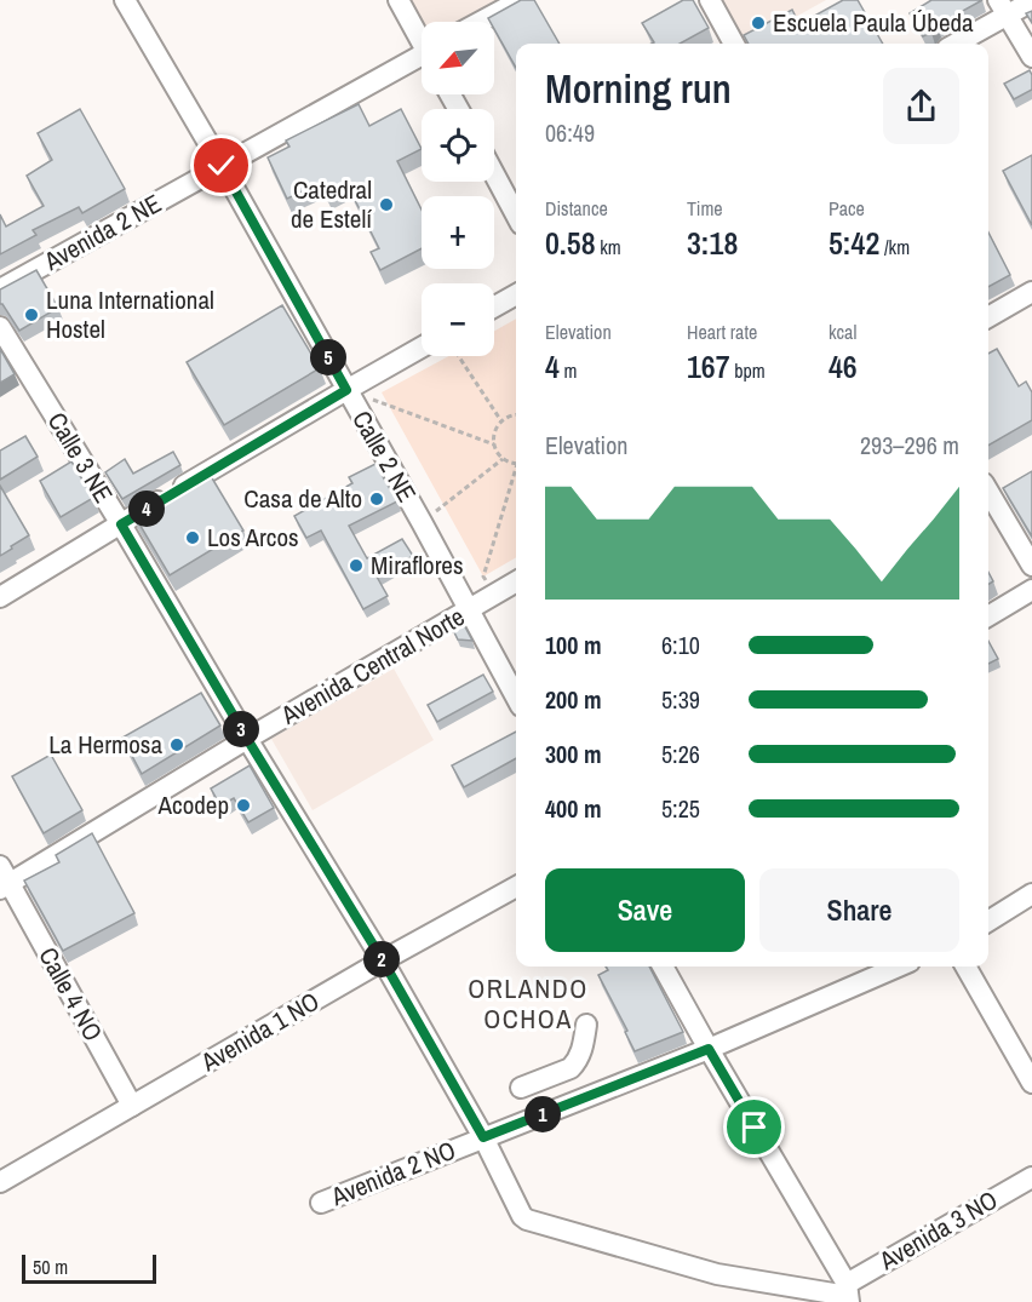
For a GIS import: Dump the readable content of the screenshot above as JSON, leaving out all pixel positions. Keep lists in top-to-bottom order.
{
  "streets": {
    "street": [
      "Avenida 2 NE",
      "Calle 2 NE",
      "Calle 3 NE",
      "Avenida Central Norte",
      "Calle 4 NO",
      "Avenida 1 NO",
      "Avenida 2 NO",
      "Avenida 3 NO"
    ]
  },
  "crossings": [
    ["Avenida 2 NE", "Calle 2 NE"],
    ["Calle 2 NE", "Avenida Central Norte"],
    ["Calle 3 NE", "Avenida Central Norte"],
    ["Calle 3 NE", "Avenida 1 NO"],
    ["Calle 3 NE", "Avenida 2 NO"],
    ["Calle 3 NE", "Avenida 3 NO"],
    ["Avenida Central Norte", "Calle 4 NO"],
    ["Calle 4 NO", "Avenida 1 NO"]
  ],
  "districts": ["ORLANDO OCHOA"],
  "places": [
    "Escuela Paula Úbeda",
    "Catedral de Estelí",
    "Luna International Hostel",
    "Casa de Alto",
    "Los Arcos",
    "Miraflores",
    "La Hermosa",
    "Acodep"
  ],
  "scale_bar": "50 m",
  "north": "bottom left",
  "page": {
    "map_buttons": ["+", "−"],
    "heading": ["Morning run", "06:49"],
    "stats": [
      ["Distance", "0.58 km"],
      ["Time", "3:18"],
      ["Pace", "5:42 /km"],
      ["Elevation", "4 m"],
      ["Heart rate", "167 bpm"],
      ["kcal", "46"]
    ],
    "pins": [
      "5",
      "4",
      "3",
      "2",
      "1"
    ],
    "chart": ["Elevation", "293–296 m"],
    "list": [
      {
        "name": "100 m",
        "note": "6:10"
      },
      {
        "name": "200 m",
        "note": "5:39"
      },
      {
        "name": "300 m",
        "note": "5:26"
      },
      {
        "name": "400 m",
        "note": "5:25"
      }
    ],
    "buttons": ["Save", "Share"],
    "scale": "50 m"
  }
}
